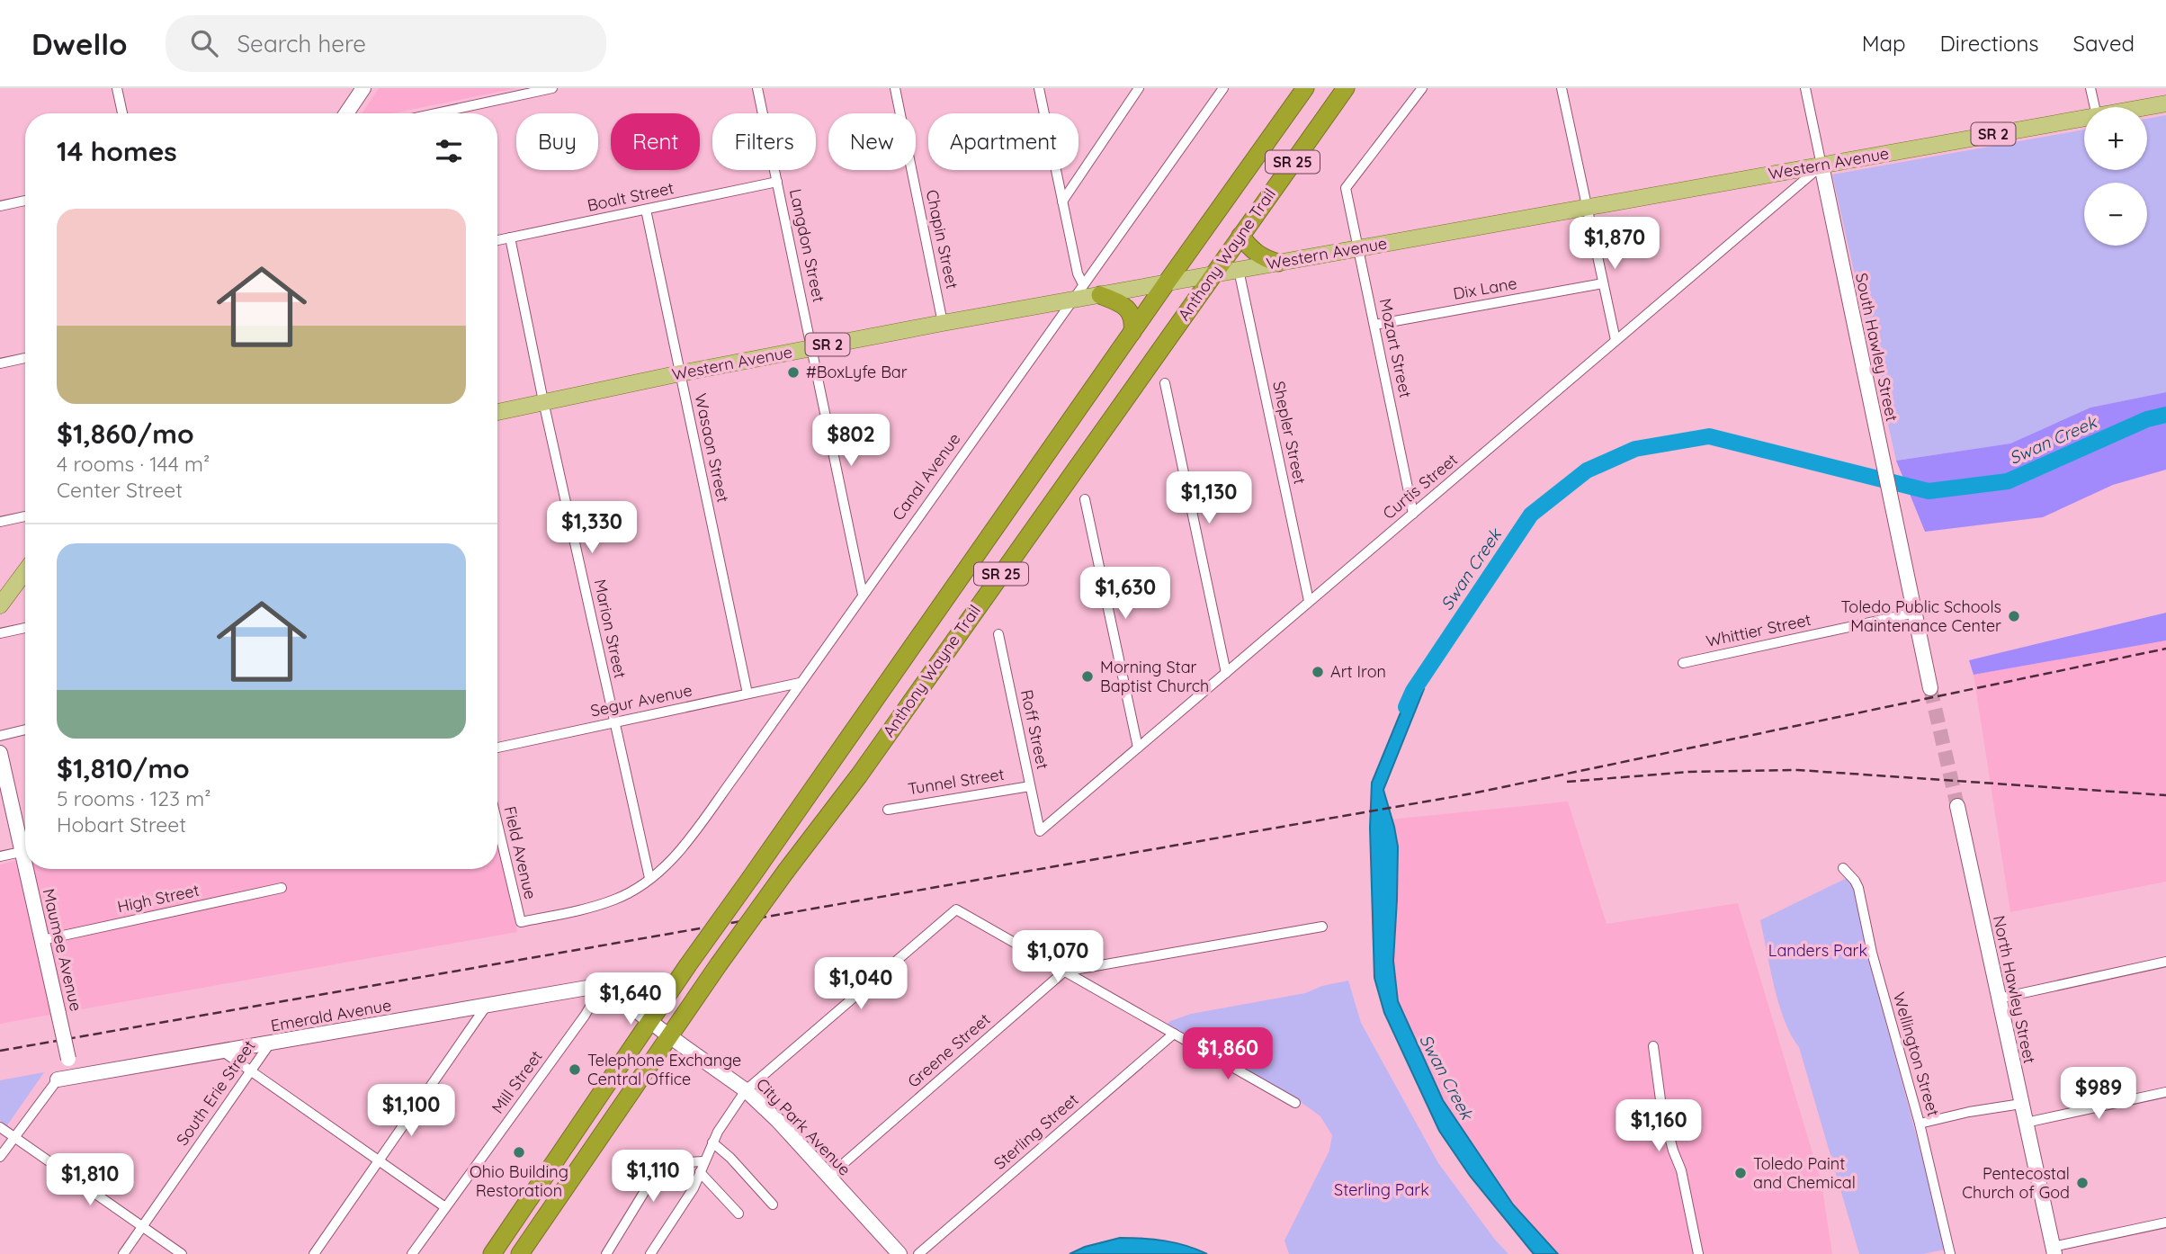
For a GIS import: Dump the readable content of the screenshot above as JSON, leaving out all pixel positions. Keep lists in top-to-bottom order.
{
  "streets": {
    "highway": ["SR 25", "Anthony Wayne Trail"],
    "main road": ["SR 2", "Western Avenue"],
    "street": [
      "Boalt Street",
      "Chapin Street",
      "Langdon Street",
      "Dix Lane",
      "South Hawley Street",
      "Mozart Street",
      "Shepler Street",
      "Wasaon Street",
      "Canal Avenue",
      "Curtis Street",
      "Marion Street",
      "Whittier Street",
      "Segur Avenue",
      "Roff Street",
      "Tunnel Street",
      "Field Avenue",
      "High Street",
      "Maumee Avenue",
      "North Hawley Street",
      "Emerald Avenue",
      "Greene Street",
      "Wellington Street",
      "Mill Street",
      "South Erie Street",
      "City Park Avenue",
      "Sterling Street"
    ]
  },
  "crossings": [
    ["Western Avenue", "Chapin Street"],
    ["Western Avenue", "Langdon Street"],
    ["Western Avenue", "Anthony Wayne Trail"],
    ["Western Avenue", "South Hawley Street"],
    ["Western Avenue", "Mozart Street"],
    ["Western Avenue", "Shepler Street"],
    ["Western Avenue", "Wasaon Street"],
    ["Western Avenue", "Canal Avenue"],
    ["Western Avenue", "Curtis Street"],
    ["Western Avenue", "Marion Street"],
    ["Boalt Street", "Langdon Street"],
    ["Boalt Street", "Wasaon Street"],
    ["Boalt Street", "Marion Street"],
    ["Langdon Street", "Canal Avenue"],
    ["Anthony Wayne Trail", "City Park Avenue"],
    ["Dix Lane", "Mozart Street"],
    ["South Hawley Street", "Curtis Street"],
    ["South Hawley Street", "Whittier Street"],
    ["Mozart Street", "Curtis Street"],
    ["Shepler Street", "Curtis Street"],
    ["Wasaon Street", "Segur Avenue"],
    ["Canal Avenue", "Marion Street"],
    ["Canal Avenue", "Segur Avenue"],
    ["Canal Avenue", "Field Avenue"],
    ["Curtis Street", "Roff Street"],
    ["Marion Street", "Segur Avenue"],
    ["Roff Street", "Tunnel Street"],
    ["High Street", "Maumee Avenue"],
    ["Maumee Avenue", "Emerald Avenue"],
    ["Emerald Avenue", "Mill Street"],
    ["Emerald Avenue", "South Erie Street"],
    ["Emerald Avenue", "City Park Avenue"],
    ["Greene Street", "City Park Avenue"],
    ["Mill Street", "City Park Avenue"]
  ],
  "water": ["Swan Creek"],
  "parks": ["Landers Park", "Sterling Park"],
  "places": [
    "#BoxLyfe Bar",
    "Toledo Public Schools Maintenance Center",
    "Art Iron",
    "Morning Star Baptist Church",
    "Telephone Exchange Central Office",
    "Ohio Building Restoration",
    "Toledo Paint and Chemical",
    "Pentecostal Church of God"
  ],
  "page": {
    "header": "Dwello",
    "search": "Search here",
    "nav": ["Map", "Directions", "Saved"],
    "map_buttons": ["+", "−"],
    "chip": [
      "Buy",
      "Rent",
      "Filters",
      "New",
      "Apartment"
    ],
    "heading": "14 homes",
    "list": [
      {
        "name": "$1,860/mo",
        "note": "4 rooms · 144 m² · Center Street"
      },
      {
        "name": "$1,810/mo",
        "note": "5 rooms · 123 m² · Hobart Street"
      }
    ],
    "price": [
      "$1,870",
      "$802",
      "$1,130",
      "$1,330",
      "$1,630",
      "$1,070",
      "$1,040",
      "$1,640",
      "$1,860",
      "$989",
      "$1,100",
      "$1,160",
      "$1,110",
      "$1,810"
    ]
  }
}
